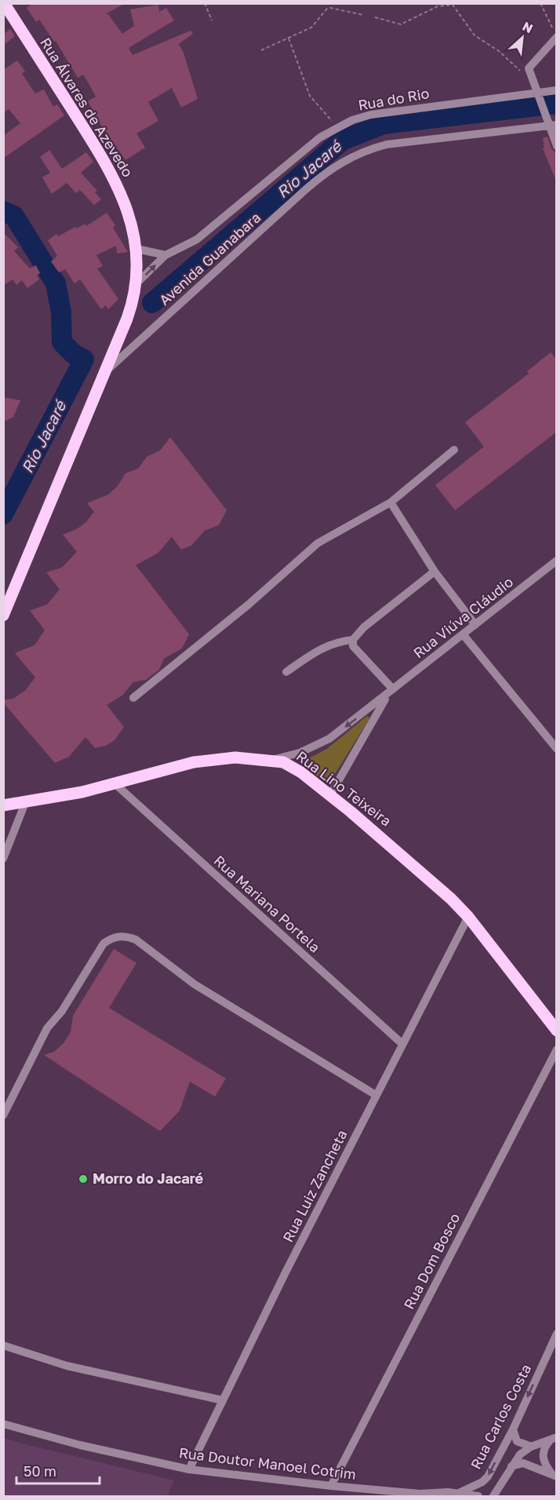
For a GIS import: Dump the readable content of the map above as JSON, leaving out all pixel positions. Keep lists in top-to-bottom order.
{
  "streets": {
    "main road": ["Rua Álvares de Azevedo", "Rua Lino Teixeira"],
    "street": [
      "Rua do Rio",
      "Avenida Guanabara",
      "Rua Viúva Cláudio",
      "Rua Mariana Portela",
      "Rua Luiz Zancheta",
      "Rua Dom Bosco",
      "Rua Carlos Costa",
      "Rua Doutor Manoel Cotrim"
    ]
  },
  "crossings": [
    ["Rua do Rio", "Rua Álvares de Azevedo"],
    ["Rua Álvares de Azevedo", "Avenida Guanabara"],
    ["Rua Viúva Cláudio", "Rua Lino Teixeira"],
    ["Rua Lino Teixeira", "Rua Mariana Portela"],
    ["Rua Lino Teixeira", "Rua Luiz Zancheta"],
    ["Rua Mariana Portela", "Rua Luiz Zancheta"],
    ["Rua Luiz Zancheta", "Rua Doutor Manoel Cotrim"],
    ["Rua Dom Bosco", "Rua Doutor Manoel Cotrim"],
    ["Rua Carlos Costa", "Rua Doutor Manoel Cotrim"]
  ],
  "one_way": ["Rua Viúva Cláudio"],
  "water": ["Rio Jacaré"],
  "places": ["Morro do Jacaré"],
  "scale_bar": "50 m",
  "north": "top right"
}
